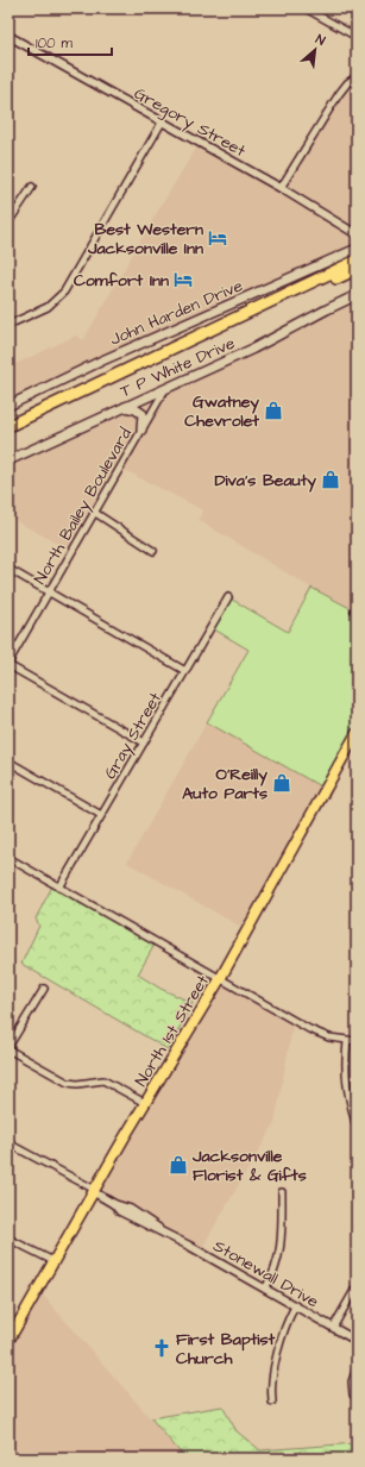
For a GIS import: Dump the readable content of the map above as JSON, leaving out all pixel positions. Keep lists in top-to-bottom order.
{
  "streets": {
    "main road": ["John Harden Drive", "T P White Drive", "North 1st Street"],
    "street": [
      "Gregory Street",
      "North Bailey Boulevard",
      "Gray Street",
      "Stonewall Drive"
    ]
  },
  "crossings": [
    ["T P White Drive", "North Bailey Boulevard"],
    ["North 1st Street", "Stonewall Drive"]
  ],
  "places": {
    "hotel": ["Best Western Jacksonville Inn", "Comfort Inn"],
    "shop": [
      "Gwatney Chevrolet",
      "Diva’s Beauty",
      "O'Reilly Auto Parts",
      "Jacksonville Florist & Gifts"
    ],
    "church": ["First Baptist Church"]
  },
  "scale_bar": "100 m",
  "north": "top right"
}
